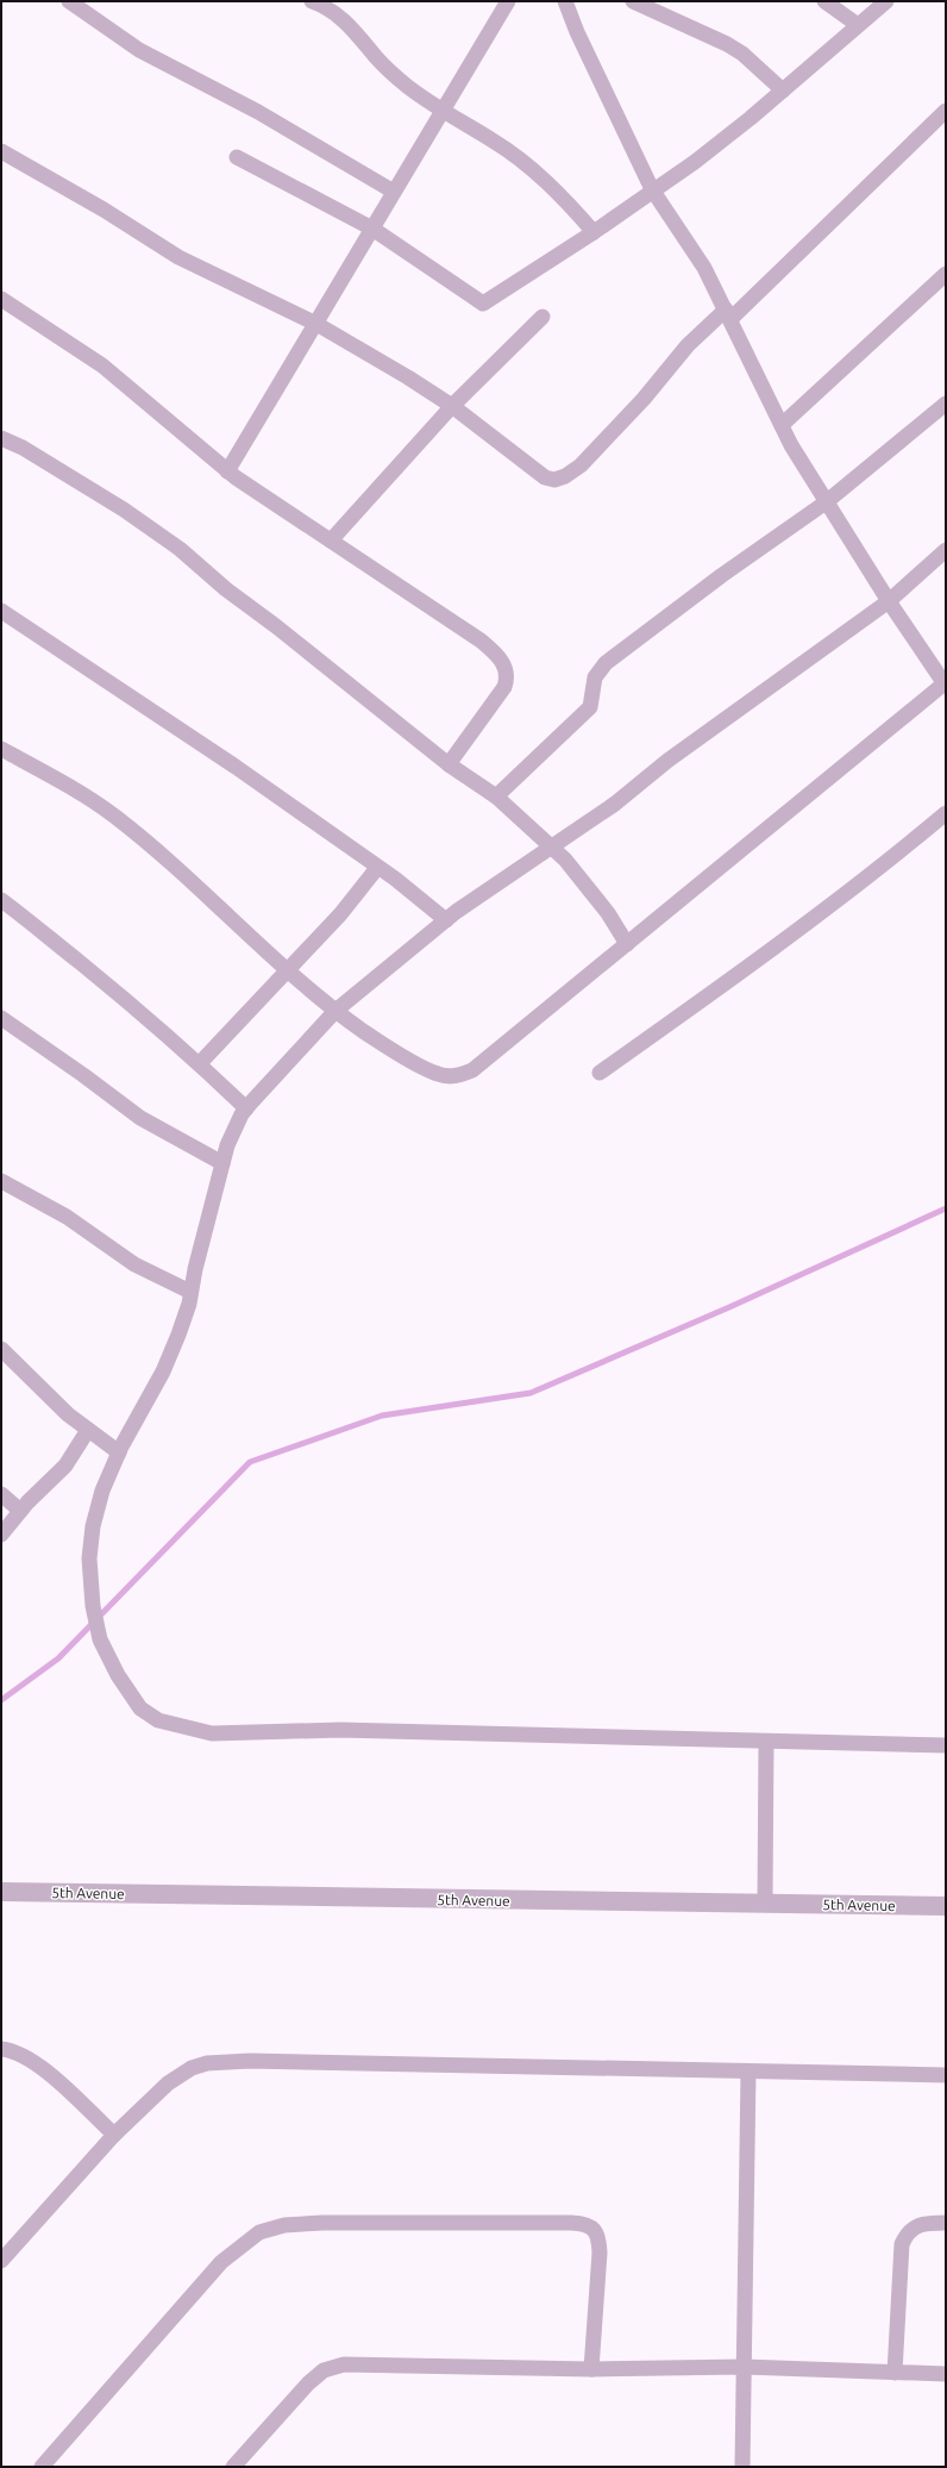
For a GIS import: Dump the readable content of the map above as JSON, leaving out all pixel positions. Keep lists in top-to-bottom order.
{
  "streets": {
    "street": ["5th Avenue"]
  }
}
